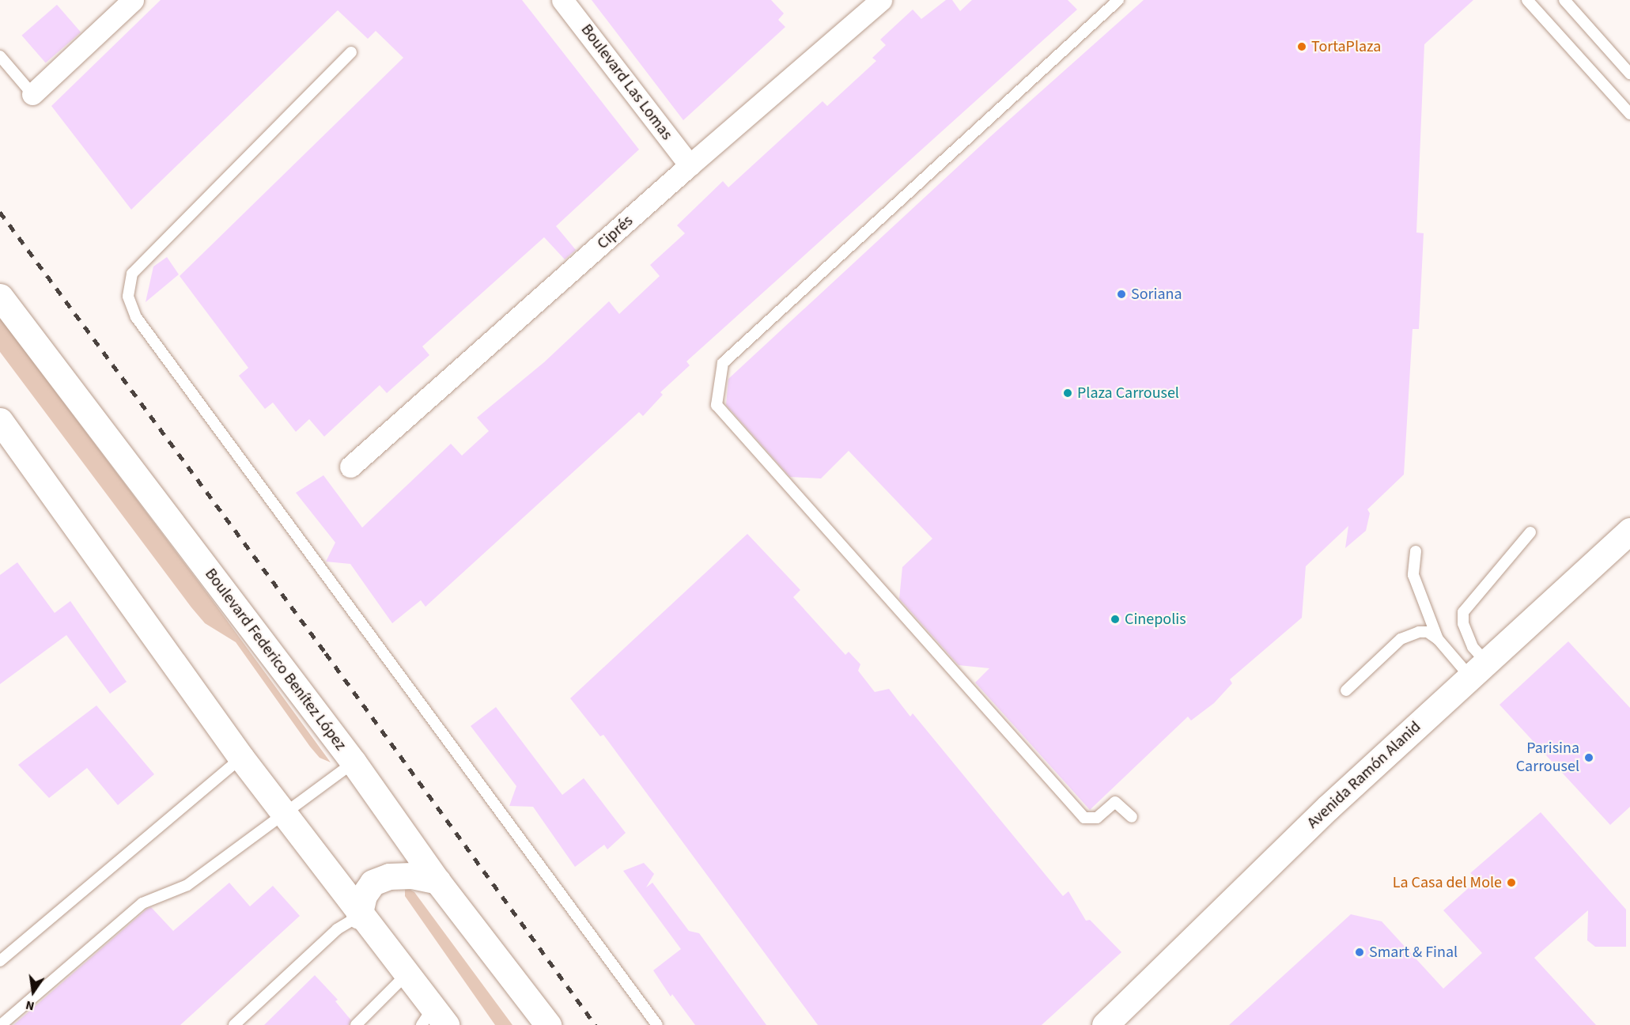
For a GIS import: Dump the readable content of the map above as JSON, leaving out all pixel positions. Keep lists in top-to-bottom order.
{
  "streets": {
    "main road": ["Boulevard Federico Benítez López", "Avenida Ramón Alanid"],
    "street": ["Boulevard Las Lomas", "Ciprés"]
  },
  "crossings": [
    ["Boulevard Las Lomas", "Ciprés"]
  ],
  "places": [
    "TortaPlaza",
    "Soriana",
    "Plaza Carrousel",
    "Cinepolis",
    "Parisina Carrousel",
    "La Casa del Mole",
    "Smart & Final"
  ],
  "north": "bottom"
}
